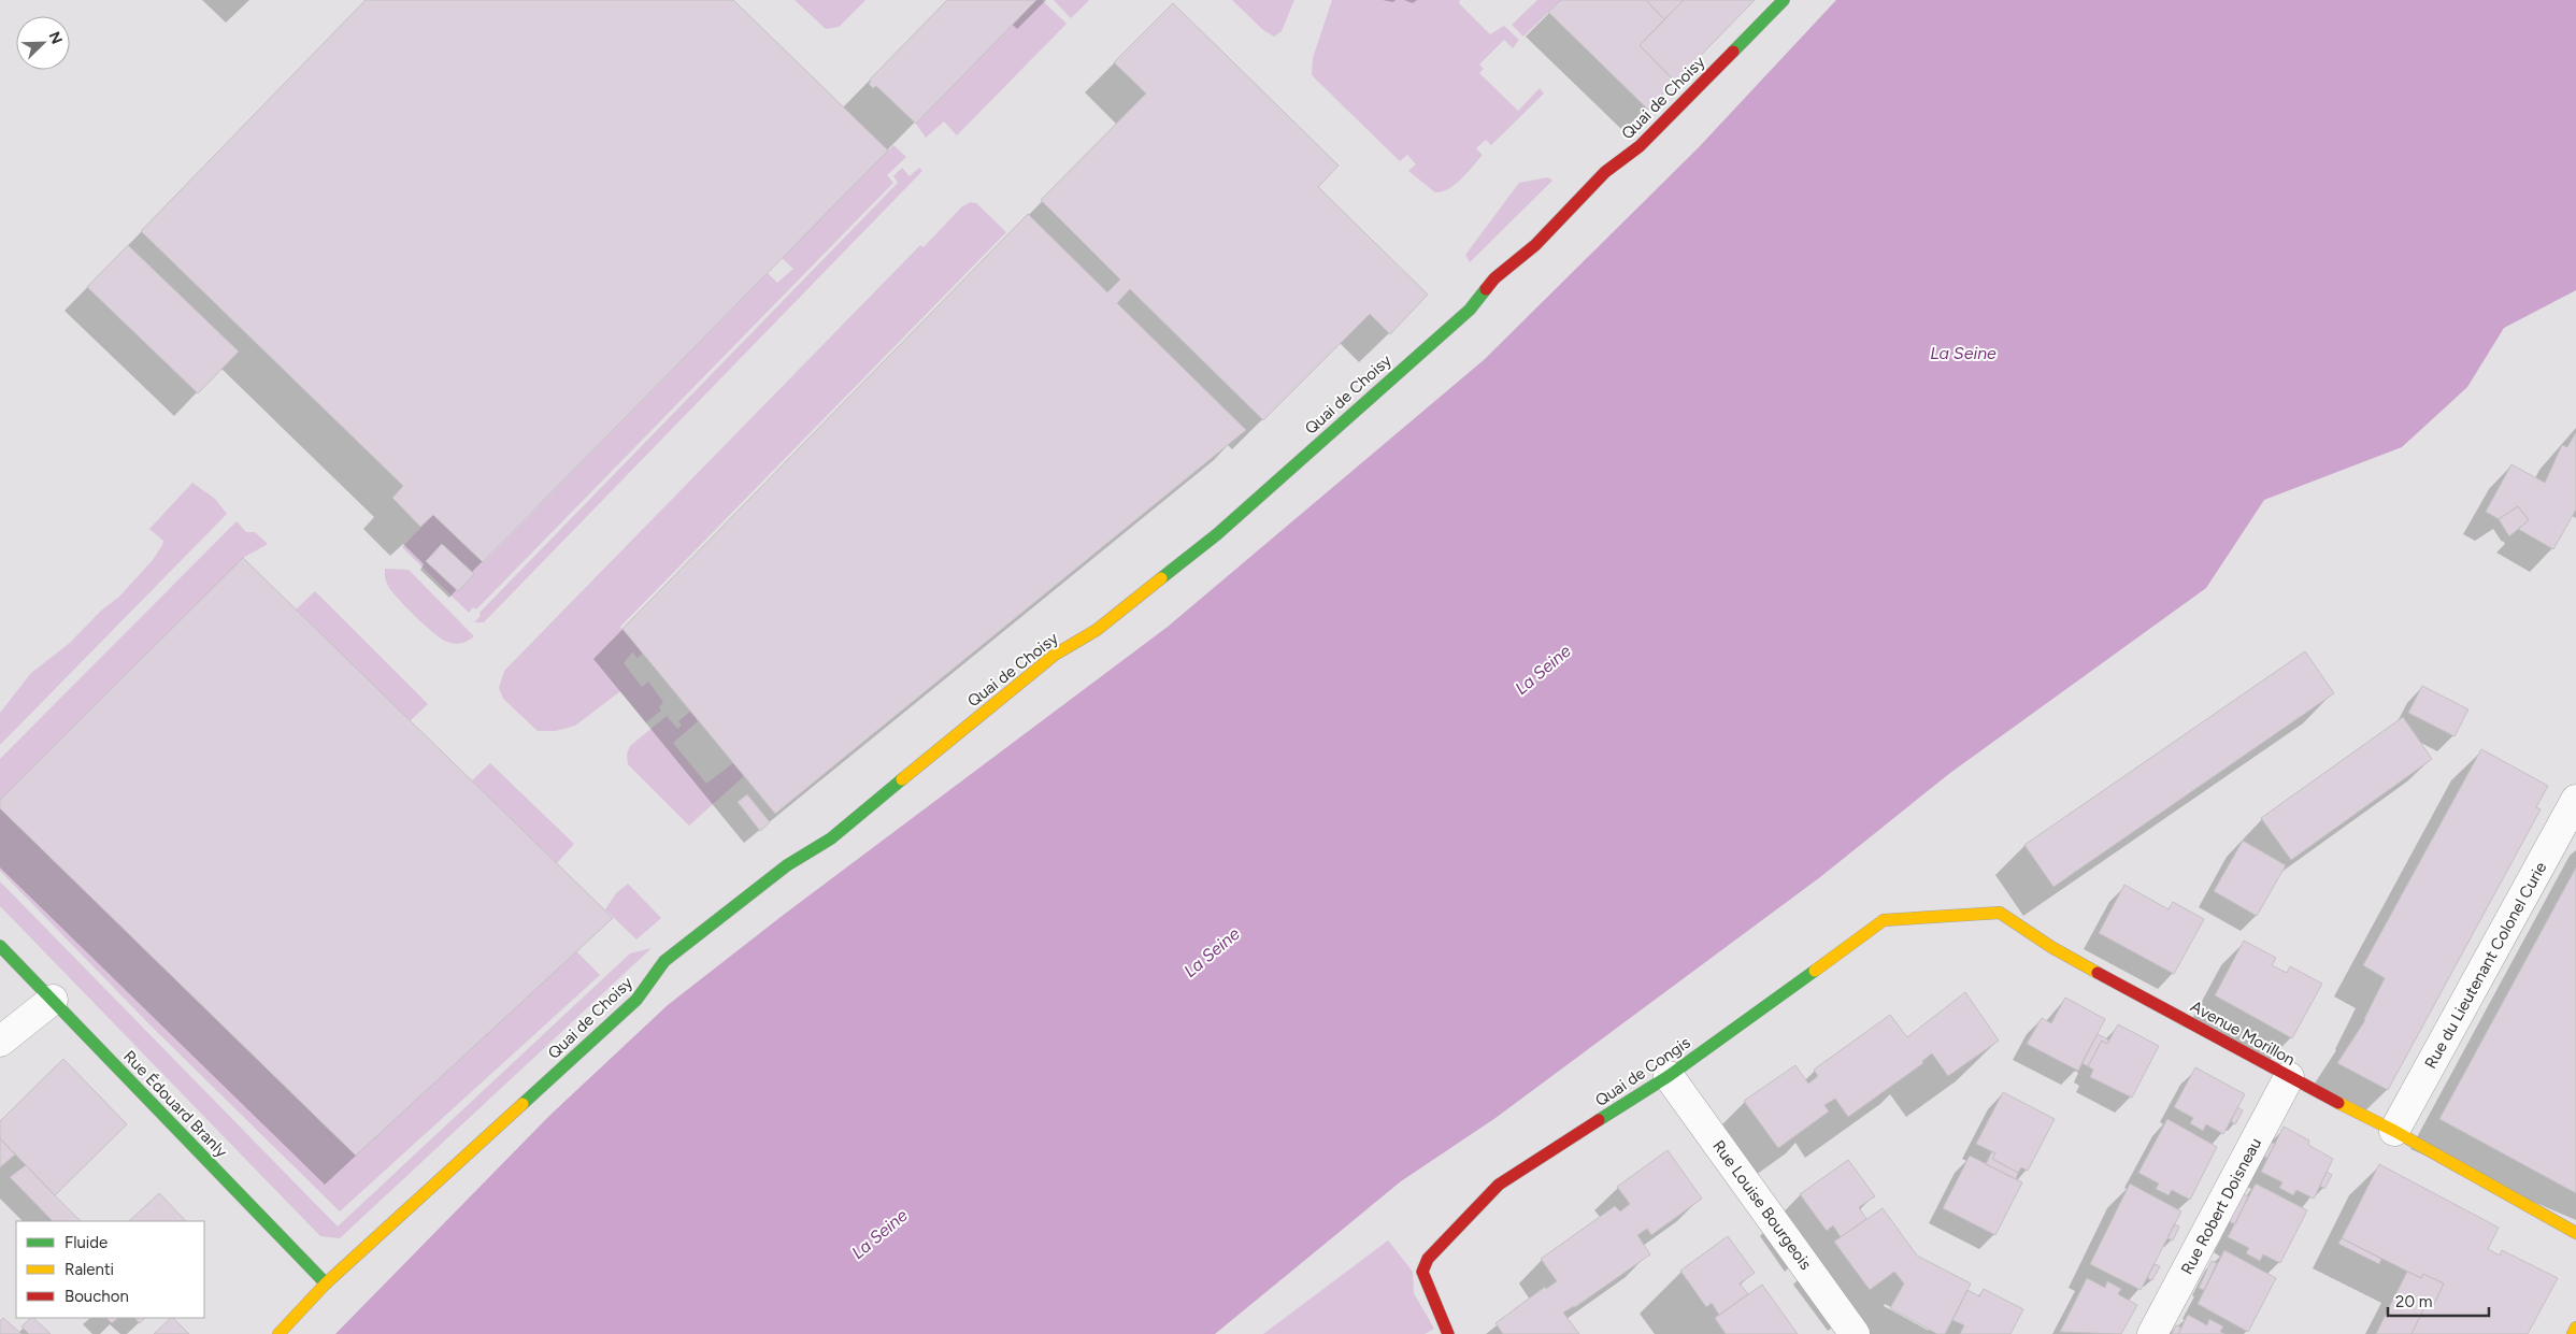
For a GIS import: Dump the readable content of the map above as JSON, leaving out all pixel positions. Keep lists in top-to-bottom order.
{
  "streets": {
    "street": [
      "Quai de Choisy",
      "Rue du Lieutenant Colonel Curie",
      "Avenue Morillon",
      "Quai de Congis",
      "Rue Édouard Branly",
      "Rue Louise Bourgeois",
      "Rue Robert Doisneau"
    ]
  },
  "crossings": [
    ["Quai de Choisy", "Rue Édouard Branly"],
    ["Rue du Lieutenant Colonel Curie", "Avenue Morillon"],
    ["Avenue Morillon", "Quai de Congis"],
    ["Avenue Morillon", "Rue Robert Doisneau"],
    ["Quai de Congis", "Rue Louise Bourgeois"]
  ],
  "water": ["La Seine"],
  "legend": ["Fluide", "Ralenti", "Bouchon"],
  "scale_bar": "20 m",
  "north": "top right"
}
